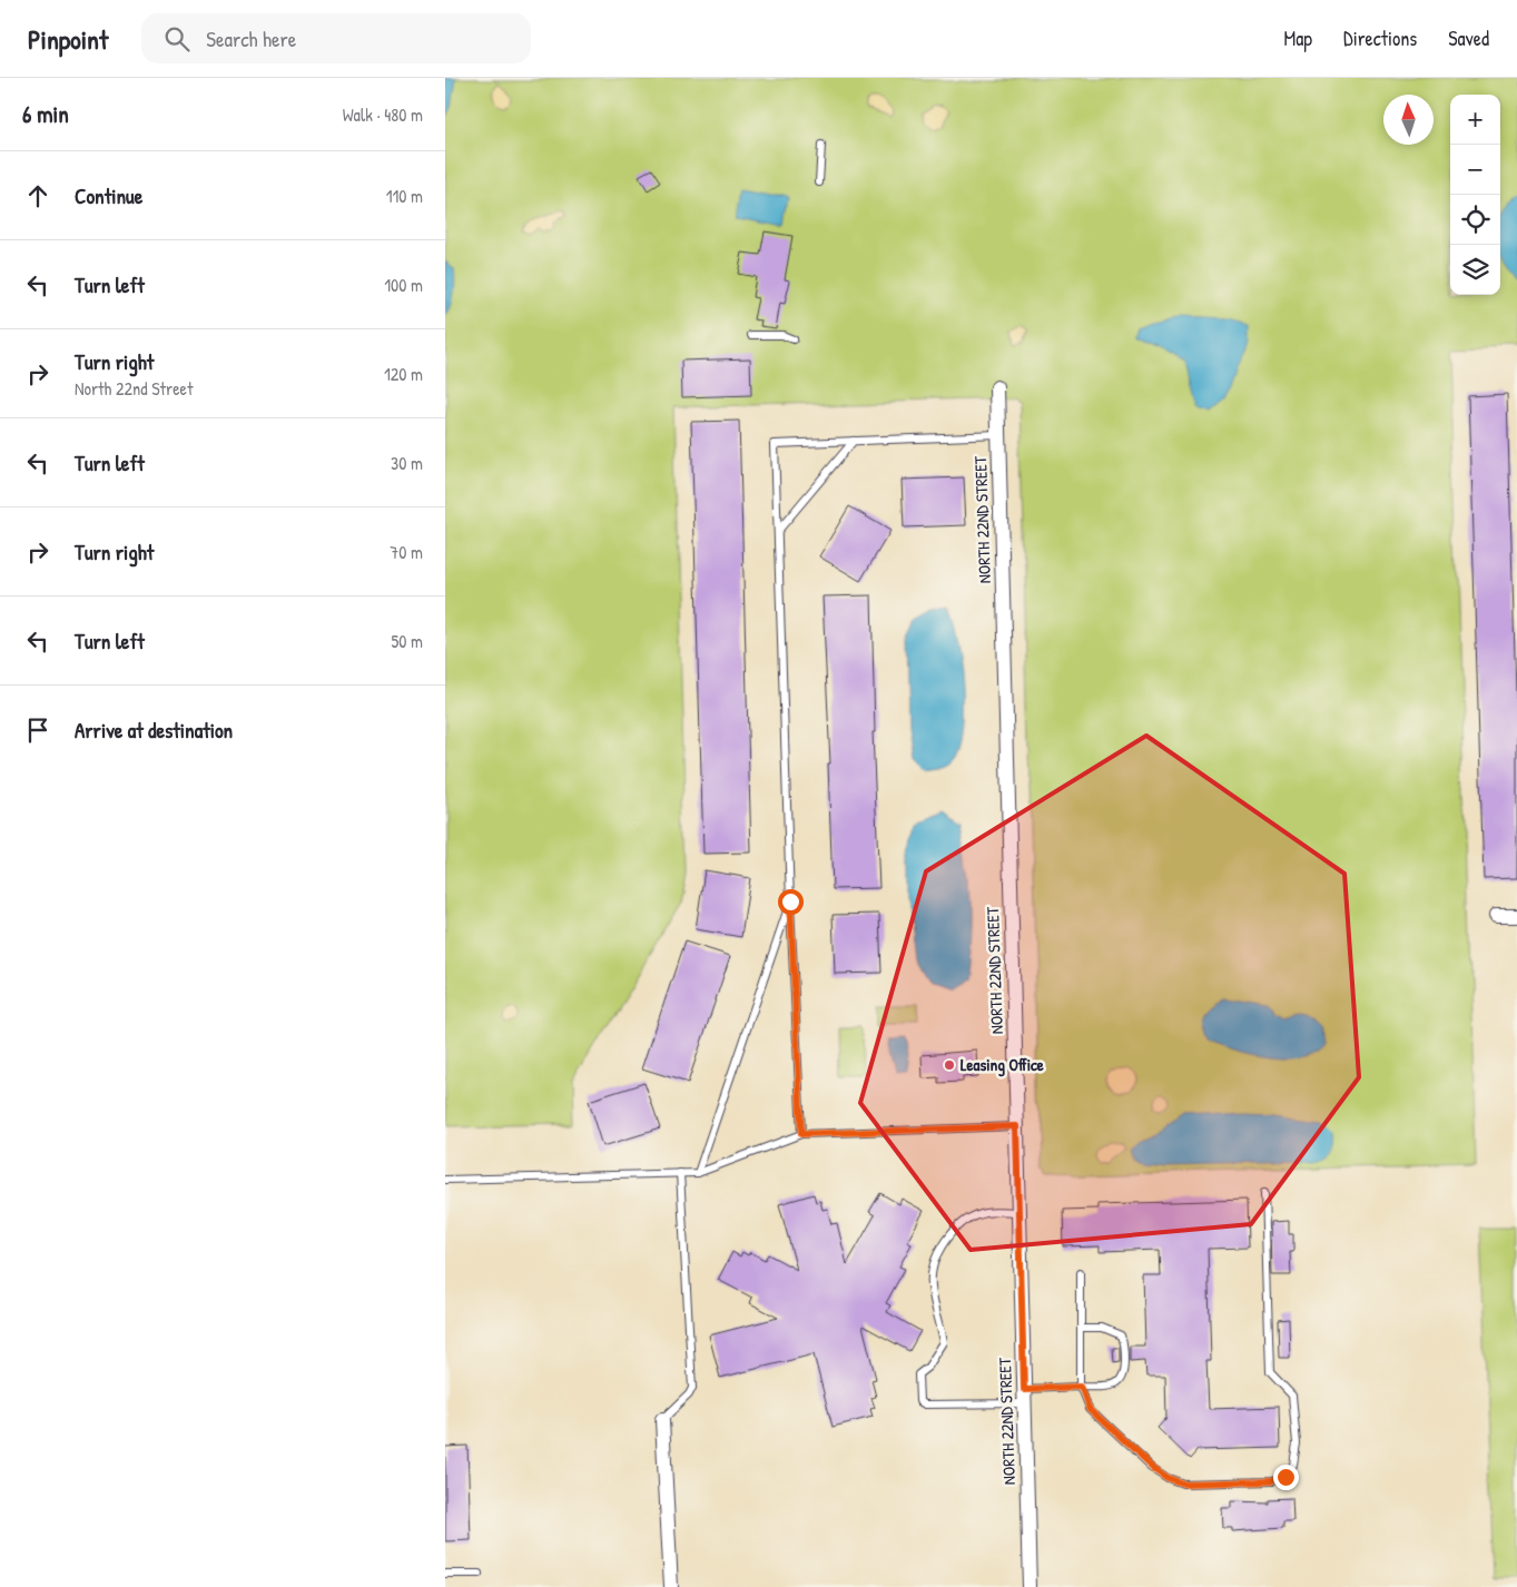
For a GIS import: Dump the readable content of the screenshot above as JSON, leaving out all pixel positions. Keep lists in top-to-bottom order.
{
  "streets": {
    "street": ["NORTH 22ND STREET"]
  },
  "places": ["Leasing Office"],
  "north": "top",
  "page": {
    "header": "Pinpoint",
    "search": "Search here",
    "nav": ["Map", "Directions", "Saved"],
    "heading": ["6 min", "Walk · 480 m"],
    "map_buttons": ["+", "−"],
    "list": [
      ["Continue", "110 m"],
      ["Turn left", "100 m"],
      ["Turn right", "North 22nd Street", "120 m"],
      ["Turn left", "30 m"],
      ["Turn right", "70 m"],
      ["Turn left", "50 m"],
      "Arrive at destination"
    ]
  }
}
